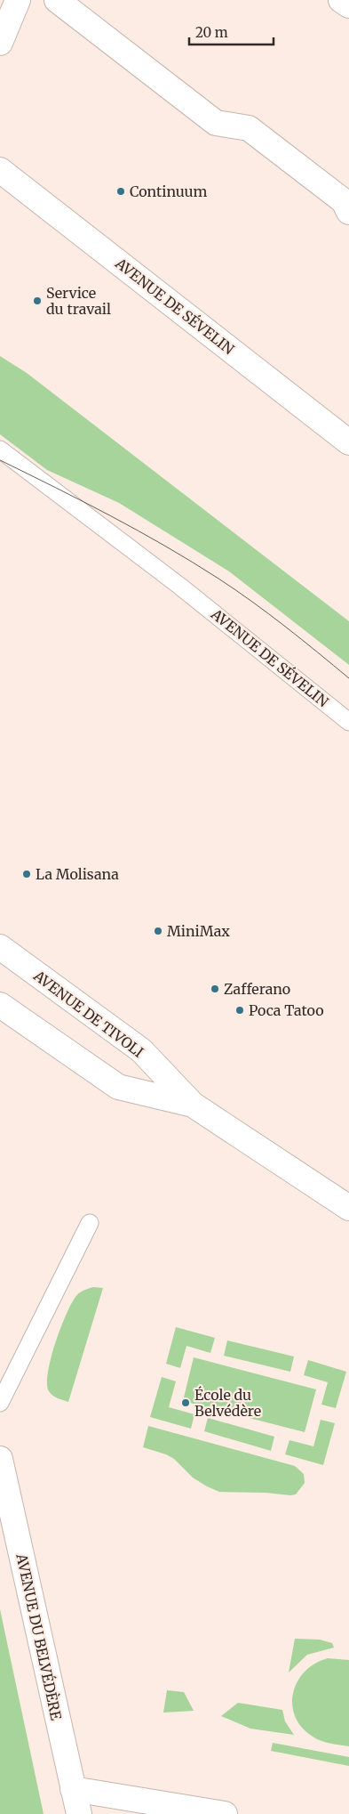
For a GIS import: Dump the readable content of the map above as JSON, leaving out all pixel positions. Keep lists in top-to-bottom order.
{
  "streets": {
    "street": ["AVENUE DE SÉVELIN", "AVENUE DE TIVOLI", "AVENUE DU BELVÉDÈRE"]
  },
  "places": [
    "Continuum",
    "Service du travail",
    "La Molisana",
    "MiniMax",
    "Zafferano",
    "Poca Tatoo",
    "École du Belvédère"
  ],
  "scale_bar": "20 m"
}
